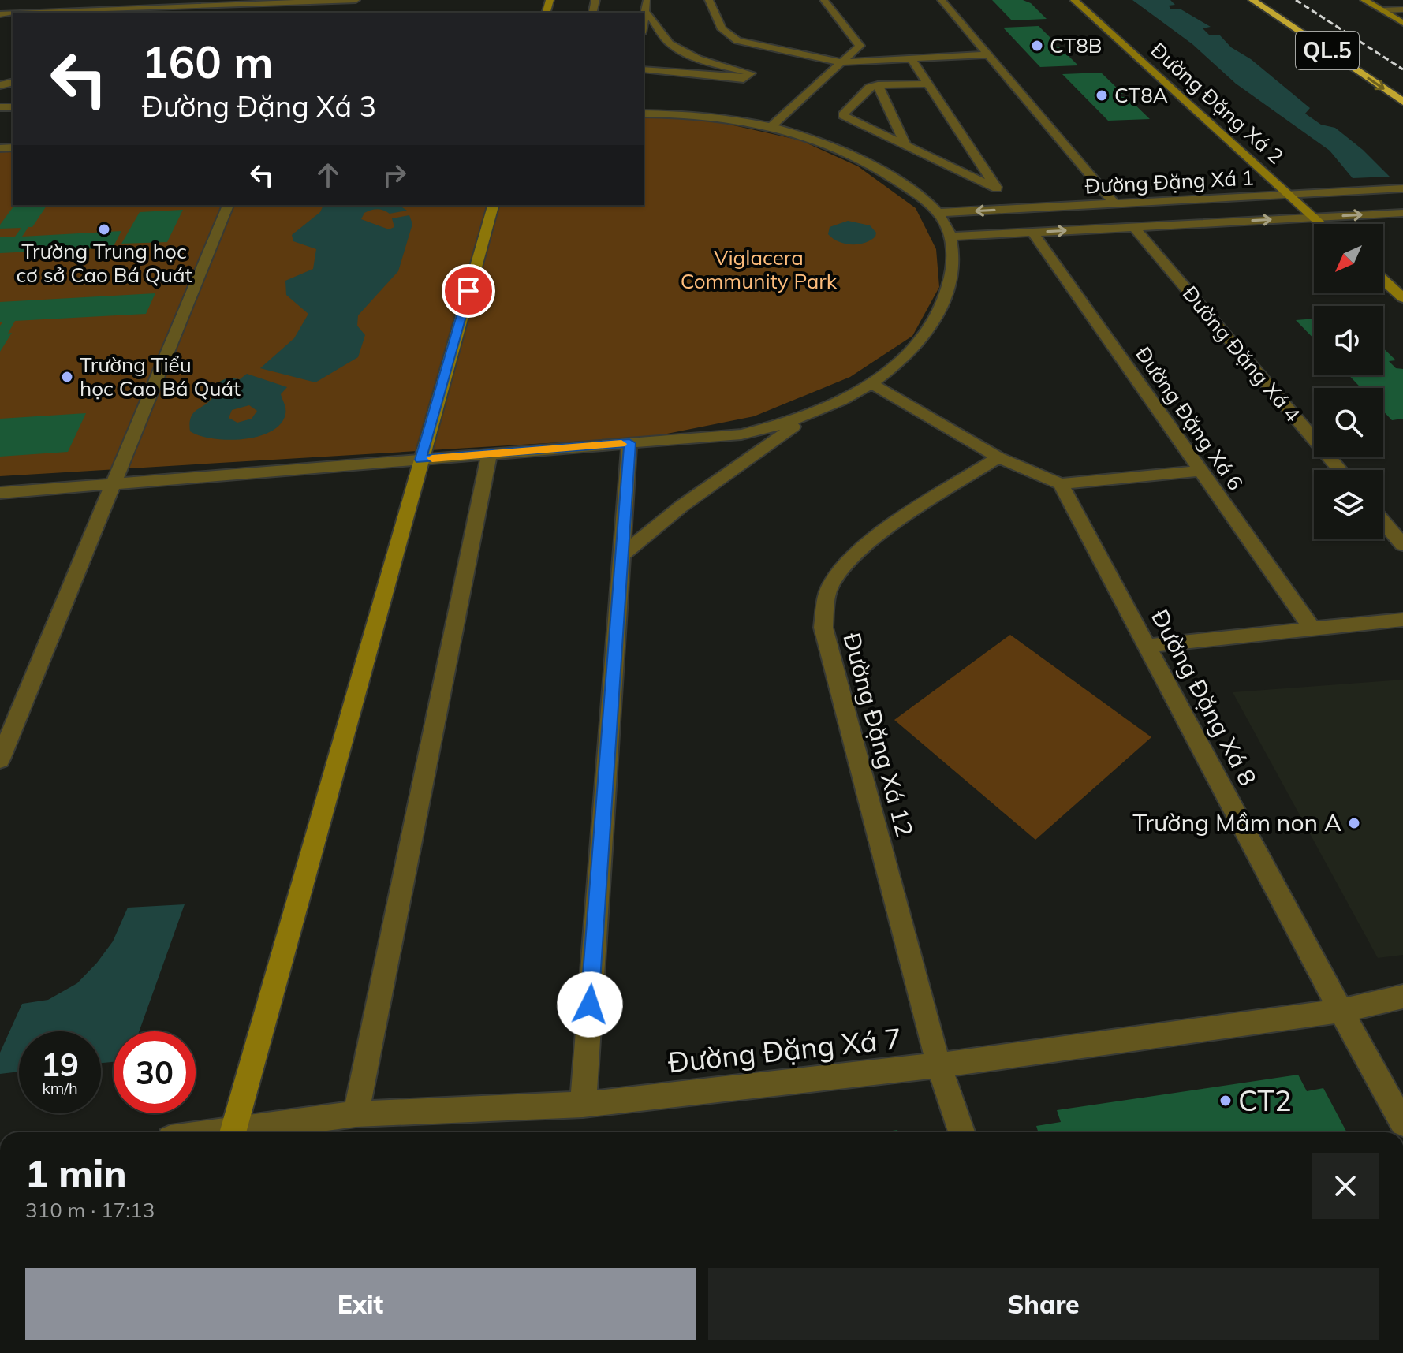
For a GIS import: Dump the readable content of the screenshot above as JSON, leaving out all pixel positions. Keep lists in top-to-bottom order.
{
  "streets": {
    "highway": ["QL.5"],
    "street": [
      "Đường Đặng Xá 2",
      "Đường Đặng Xá 1",
      "Đường Đặng Xá 4",
      "Đường Đặng Xá 6",
      "Đường Đặng Xá 8",
      "Đường Đặng Xá 12",
      "Đường Đặng Xá 7"
    ]
  },
  "crossings": [
    ["Đường Đặng Xá 2", "Đường Đặng Xá 1"],
    ["Đường Đặng Xá 1", "Đường Đặng Xá 4"],
    ["Đường Đặng Xá 1", "Đường Đặng Xá 6"],
    ["Đường Đặng Xá 8", "Đường Đặng Xá 7"],
    ["Đường Đặng Xá 12", "Đường Đặng Xá 7"]
  ],
  "parks": ["Viglacera Community Park"],
  "places": [
    "CT8B",
    "CT8A",
    "Trường Trung học cơ sở Cao Bá Quát",
    "Trường Tiểu học Cao Bá Quát",
    "Trường Mầm non A",
    "CT2"
  ],
  "north": "bottom left",
  "page": {
    "turn": ["160 m", "Đường Đặng Xá 3"],
    "speed": "19 km/h",
    "limit": "30",
    "heading": ["1 min", "310 m · 17:13"],
    "buttons": ["Exit", "Share"]
  }
}
